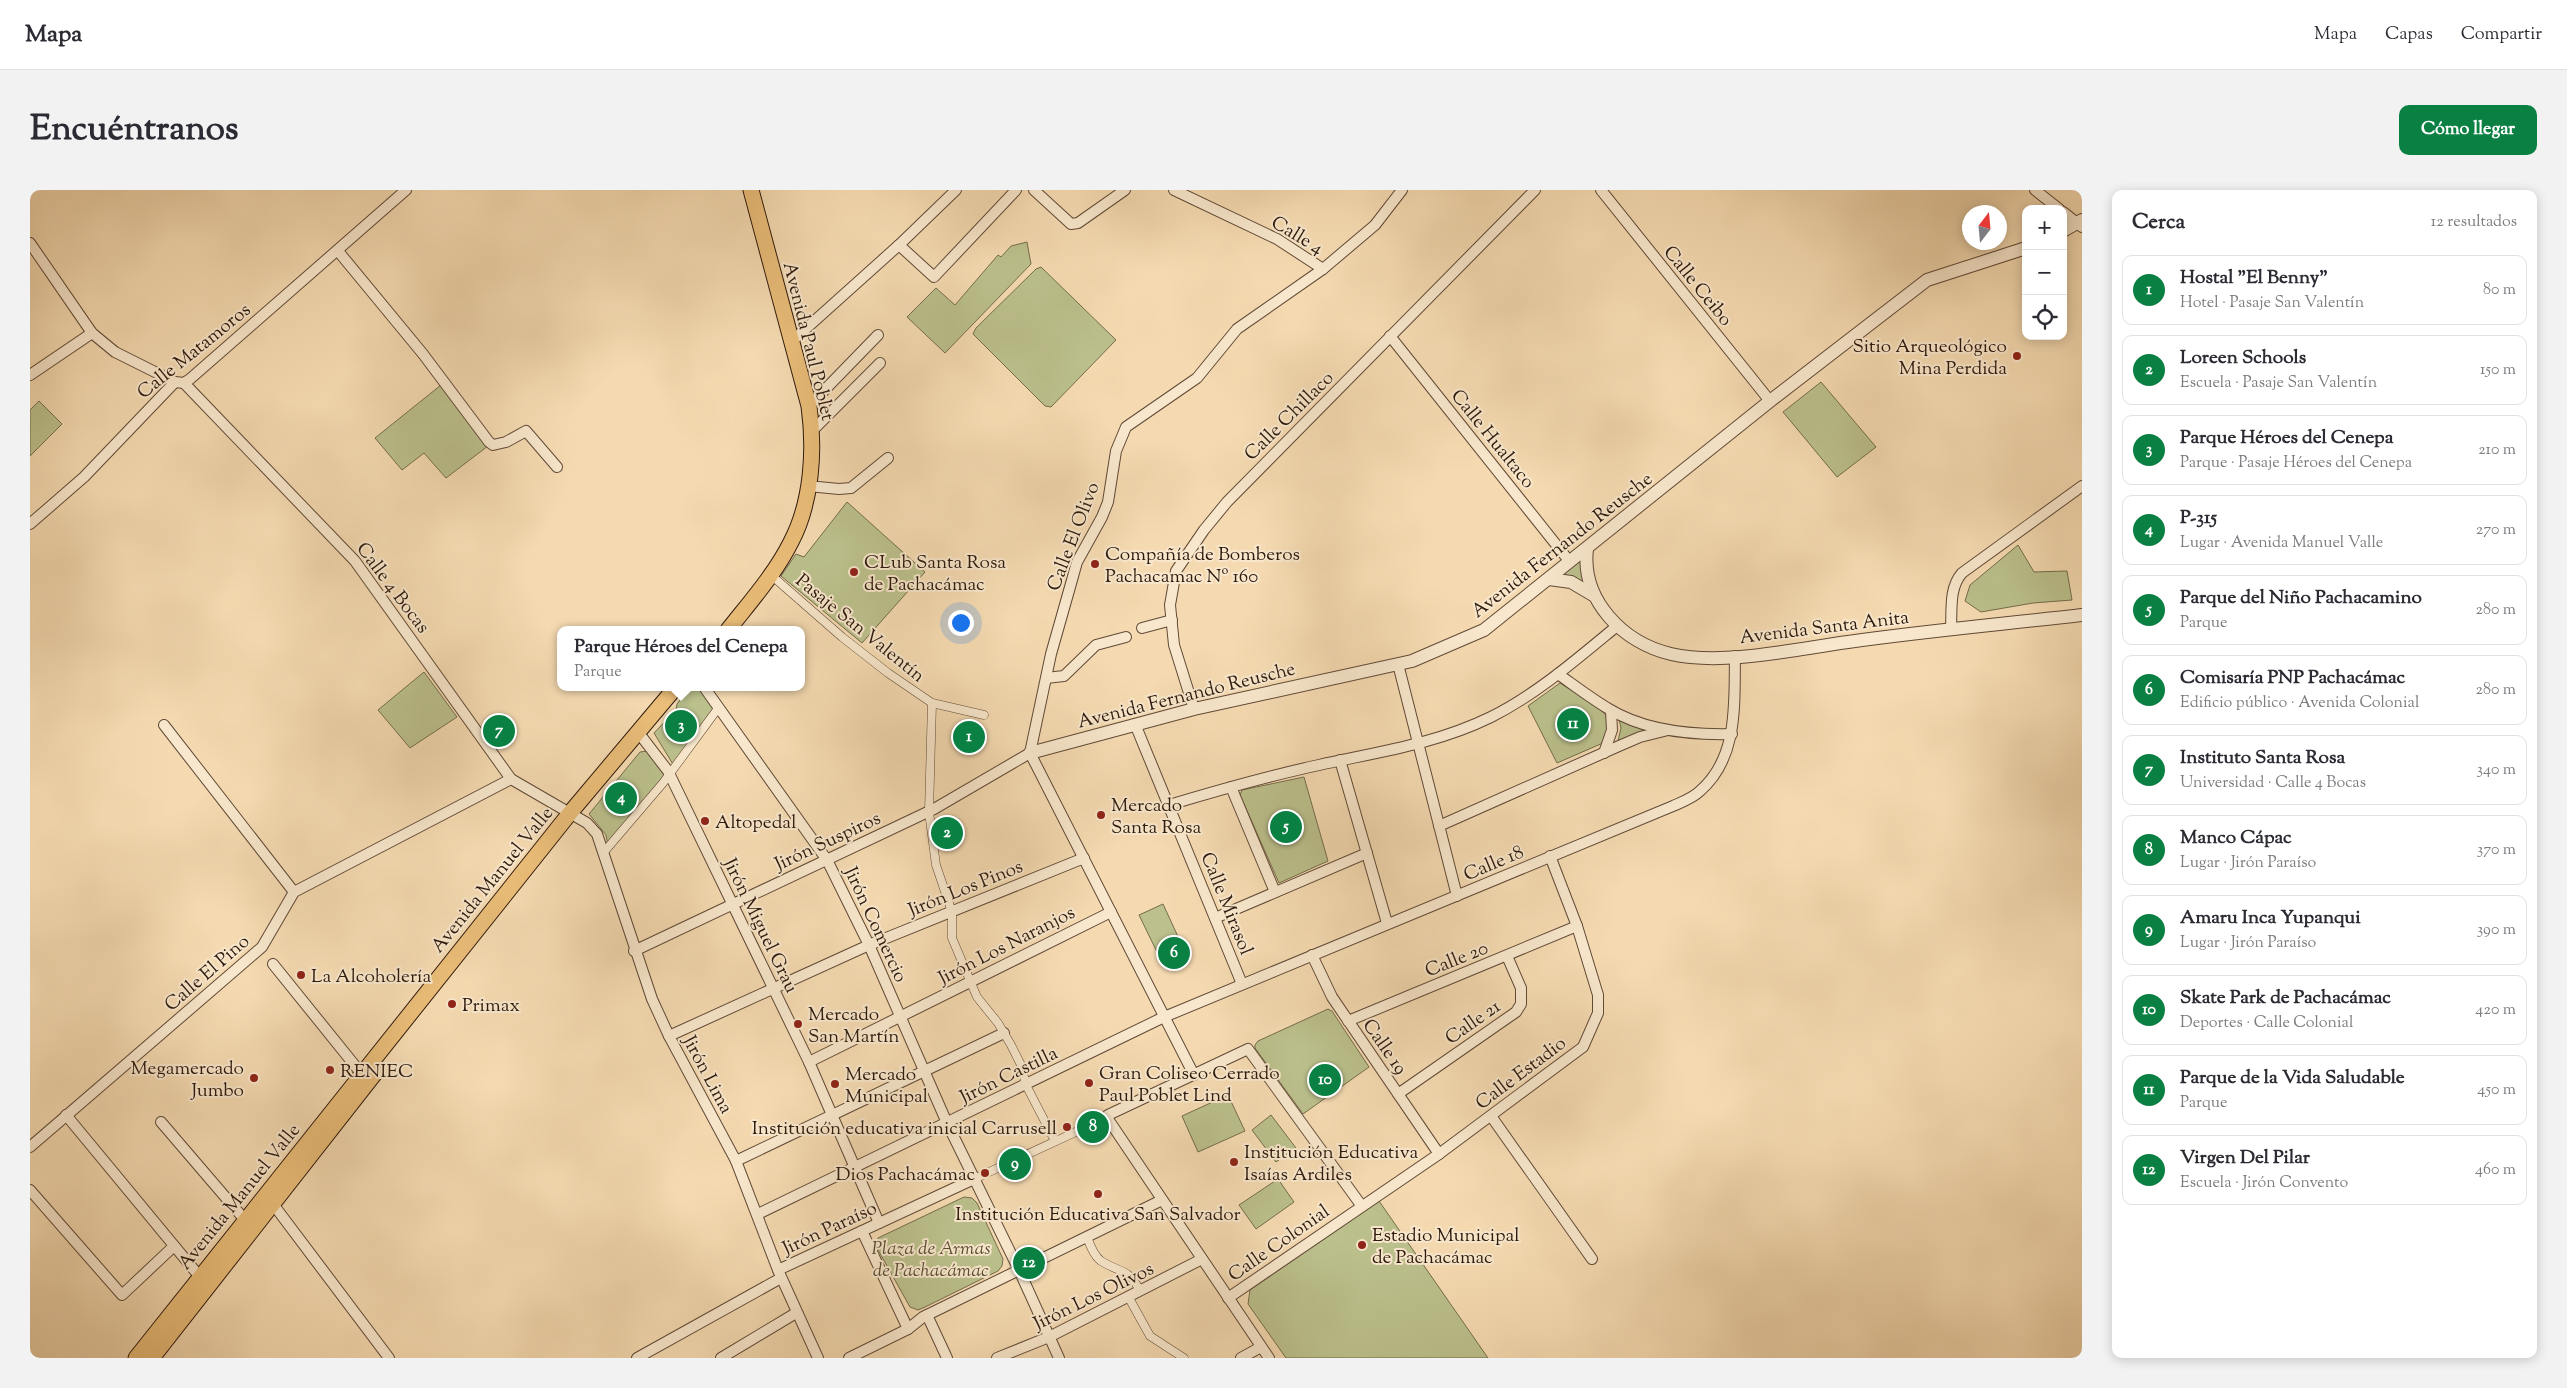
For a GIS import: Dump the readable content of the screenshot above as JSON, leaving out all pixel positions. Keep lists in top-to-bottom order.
{
  "streets": {
    "main road": ["Avenida Paul Poblet", "Avenida Manuel Valle"],
    "street": [
      "Calle 4",
      "Calle Ceibo",
      "Calle Matamoros",
      "Calle Chillaco",
      "Calle Hualtaco",
      "Calle El Olivo",
      "Avenida Fernando Reusche",
      "Calle 4 Bocas",
      "Avenida Santa Anita",
      "Pasaje San Valentín",
      "Jirón Suspiros",
      "Calle 18",
      "Jirón Los Pinos",
      "Calle Mirasol",
      "Jirón Comercio",
      "Jirón Miguel Grau",
      "Jirón Los Naranjos",
      "Calle 20",
      "Calle El Pino",
      "Calle 21",
      "Calle 19",
      "Calle Estadio",
      "Jirón Lima",
      "Jirón Castilla",
      "Jirón Paraíso",
      "Calle Colonial",
      "Jirón Los Olivos"
    ]
  },
  "crossings": [
    ["Calle 4", "Calle El Olivo"],
    ["Calle Ceibo", "Avenida Fernando Reusche"],
    ["Avenida Paul Poblet", "Pasaje San Valentín"],
    ["Calle Matamoros", "Calle 4 Bocas"],
    ["Calle Chillaco", "Calle Hualtaco"],
    ["Calle Chillaco", "Avenida Fernando Reusche"],
    ["Calle Hualtaco", "Avenida Fernando Reusche"],
    ["Calle El Olivo", "Avenida Fernando Reusche"],
    ["Calle El Olivo", "Jirón Suspiros"],
    ["Avenida Fernando Reusche", "Avenida Santa Anita"],
    ["Avenida Fernando Reusche", "Jirón Suspiros"],
    ["Avenida Fernando Reusche", "Calle Mirasol"],
    ["Calle 4 Bocas", "Avenida Manuel Valle"],
    ["Calle 4 Bocas", "Jirón Lima"],
    ["Avenida Santa Anita", "Calle 18"],
    ["Pasaje San Valentín", "Jirón Suspiros"],
    ["Pasaje San Valentín", "Jirón Los Pinos"],
    ["Pasaje San Valentín", "Jirón Los Naranjos"],
    ["Pasaje San Valentín", "Jirón Castilla"],
    ["Pasaje San Valentín", "Jirón Paraíso"],
    ["Jirón Suspiros", "Jirón Comercio"],
    ["Jirón Suspiros", "Jirón Miguel Grau"],
    ["Jirón Suspiros", "Jirón Lima"],
    ["Calle 18", "Calle Mirasol"],
    ["Calle 18", "Calle 19"],
    ["Calle 18", "Calle Estadio"],
    ["Calle 18", "Jirón Castilla"],
    ["Avenida Manuel Valle", "Jirón Miguel Grau"],
    ["Avenida Manuel Valle", "Jirón Lima"],
    ["Jirón Los Pinos", "Jirón Comercio"],
    ["Jirón Los Pinos", "Jirón Miguel Grau"],
    ["Jirón Los Pinos", "Jirón Lima"],
    ["Jirón Comercio", "Jirón Los Naranjos"],
    ["Jirón Comercio", "Jirón Castilla"],
    ["Jirón Comercio", "Jirón Paraíso"],
    ["Jirón Comercio", "Jirón Los Olivos"],
    ["Jirón Miguel Grau", "Jirón Los Naranjos"],
    ["Jirón Miguel Grau", "Jirón Castilla"],
    ["Jirón Miguel Grau", "Jirón Paraíso"],
    ["Calle 20", "Calle 21"],
    ["Calle 20", "Calle 19"],
    ["Calle 20", "Calle Estadio"],
    ["Calle 21", "Calle 19"],
    ["Calle 19", "Calle Estadio"],
    ["Calle Estadio", "Jirón Paraíso"],
    ["Calle Estadio", "Calle Colonial"],
    ["Jirón Lima", "Jirón Castilla"],
    ["Jirón Lima", "Jirón Paraíso"],
    ["Jirón Paraíso", "Calle Colonial"]
  ],
  "parks": ["Plaza de Armas de Pachacámac"],
  "places": [
    "Sitio Arqueológico Mina Perdida",
    "Compañía de Bomberos Pachacamac Nº 160",
    "CLub Santa Rosa de Pachacámac",
    "Mercado Santa Rosa",
    "Altopedal",
    "La Alcoholería",
    "Primax",
    "Mercado San Martín",
    "RENIEC",
    "Megamercado Jumbo",
    "Gran Coliseo Cerrado Paul Poblet Lind",
    "Mercado Municipal",
    "Institución educativa inicial Carrusell",
    "Institución Educativa Isaías Ardiles",
    "Dios Pachacámac",
    "Institución Educativa San Salvador",
    "Estadio Municipal de Pachacámac"
  ],
  "north": "top",
  "page": {
    "header": "Mapa",
    "nav": ["Mapa", "Capas", "Compartir"],
    "title": "Encuéntranos",
    "buttons": "Cómo llegar",
    "heading": ["Cerca", "12 resultados"],
    "map_buttons": ["+", "−"],
    "list": [
      {
        "mark": "1",
        "name": "Hostal \"El Benny\"",
        "note": "Hotel · Pasaje San Valentín",
        "value": "80 m"
      },
      {
        "mark": "2",
        "name": "Loreen Schools",
        "note": "Escuela · Pasaje San Valentín",
        "value": "150 m"
      },
      {
        "mark": "3",
        "name": "Parque Héroes del Cenepa",
        "note": "Parque · Pasaje Héroes del Cenepa",
        "value": "210 m"
      },
      {
        "mark": "4",
        "name": "P-315",
        "note": "Lugar · Avenida Manuel Valle",
        "value": "270 m"
      },
      {
        "mark": "5",
        "name": "Parque del Niño Pachacamino",
        "note": "Parque",
        "value": "280 m"
      },
      {
        "mark": "6",
        "name": "Comisaría PNP Pachacámac",
        "note": "Edificio público · Avenida Colonial",
        "value": "280 m"
      },
      {
        "mark": "7",
        "name": "Instituto Santa Rosa",
        "note": "Universidad · Calle 4 Bocas",
        "value": "340 m"
      },
      {
        "mark": "8",
        "name": "Manco Cápac",
        "note": "Lugar · Jirón Paraíso",
        "value": "370 m"
      },
      {
        "mark": "9",
        "name": "Amaru Inca Yupanqui",
        "note": "Lugar · Jirón Paraíso",
        "value": "390 m"
      },
      {
        "mark": "10",
        "name": "Skate Park de Pachacámac",
        "note": "Deportes · Calle Colonial",
        "value": "420 m"
      },
      {
        "mark": "11",
        "name": "Parque de la Vida Saludable",
        "note": "Parque",
        "value": "450 m"
      },
      {
        "mark": "12",
        "name": "Virgen Del Pilar",
        "note": "Escuela · Jirón Convento",
        "value": "460 m"
      }
    ],
    "popup": ["Parque Héroes del Cenepa", "Parque"],
    "pins": [
      "11",
      "3",
      "7",
      "1",
      "4",
      "5",
      "2",
      "6",
      "10",
      "8",
      "9",
      "12"
    ]
  }
}
